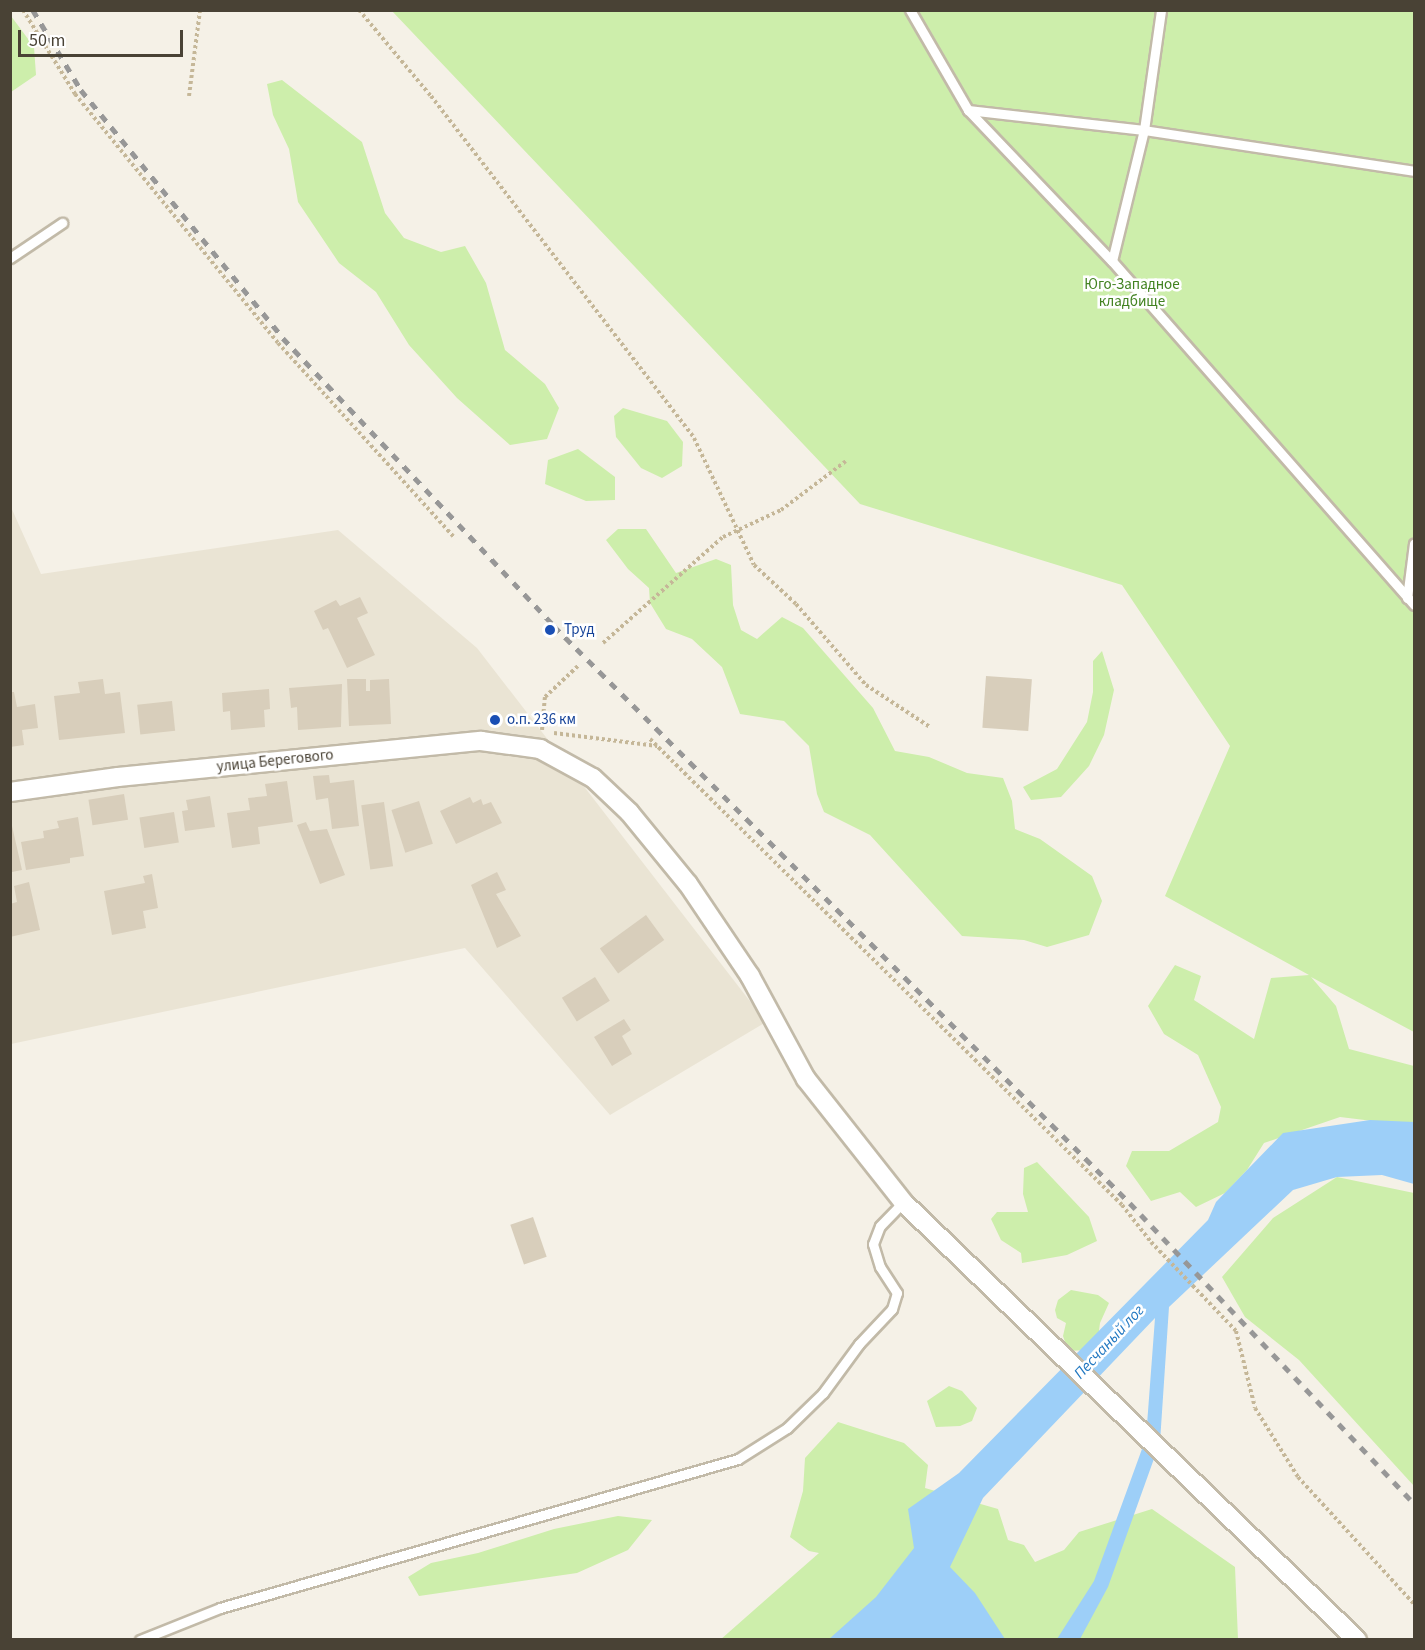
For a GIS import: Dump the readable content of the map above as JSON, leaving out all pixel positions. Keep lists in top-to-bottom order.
{
  "streets": {
    "street": ["улица Берегового"]
  },
  "water": ["Песчаный лог"],
  "parks": ["Юго-Западное кладбище"],
  "places": ["Труд", "о.п. 236 км"],
  "scale_bar": "50 m"
}
